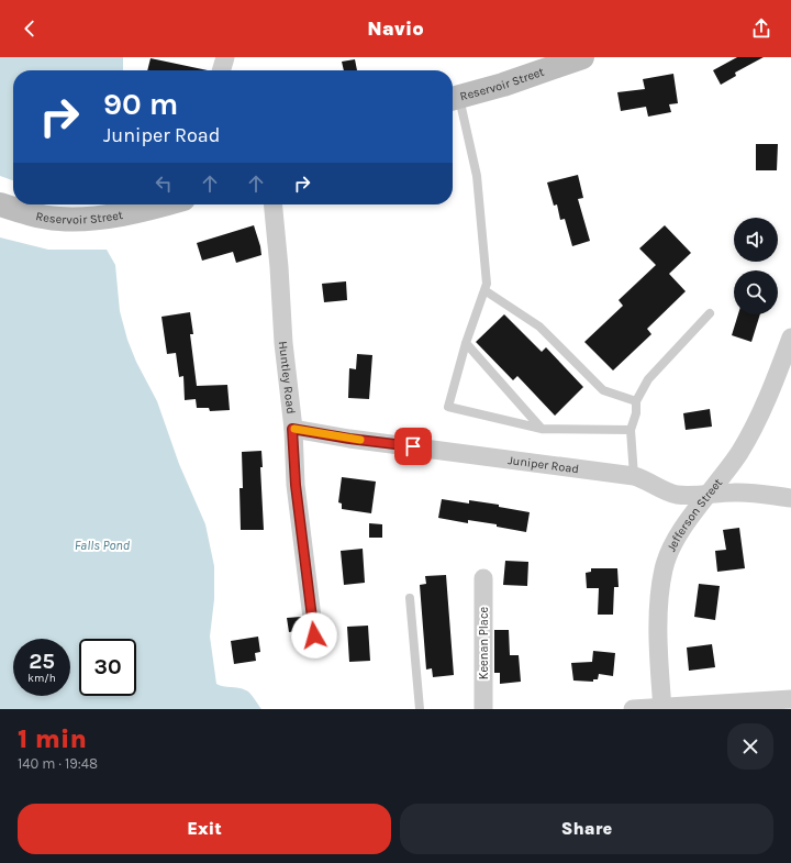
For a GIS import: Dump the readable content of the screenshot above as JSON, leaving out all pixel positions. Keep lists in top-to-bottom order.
{
  "streets": {
    "street": [
      "Reservoir Street",
      "Huntley Road",
      "Juniper Road",
      "Jefferson Street",
      "Keenan Place"
    ]
  },
  "crossings": [
    ["Huntley Road", "Juniper Road"],
    ["Juniper Road", "Jefferson Street"]
  ],
  "water": ["Falls Pond"],
  "page": {
    "header": "Navio",
    "turn": ["90 m", "Juniper Road"],
    "speed": "25 km/h",
    "limit": "30",
    "heading": ["1 min", "140 m · 19:48"],
    "buttons": ["Exit", "Share"]
  }
}
